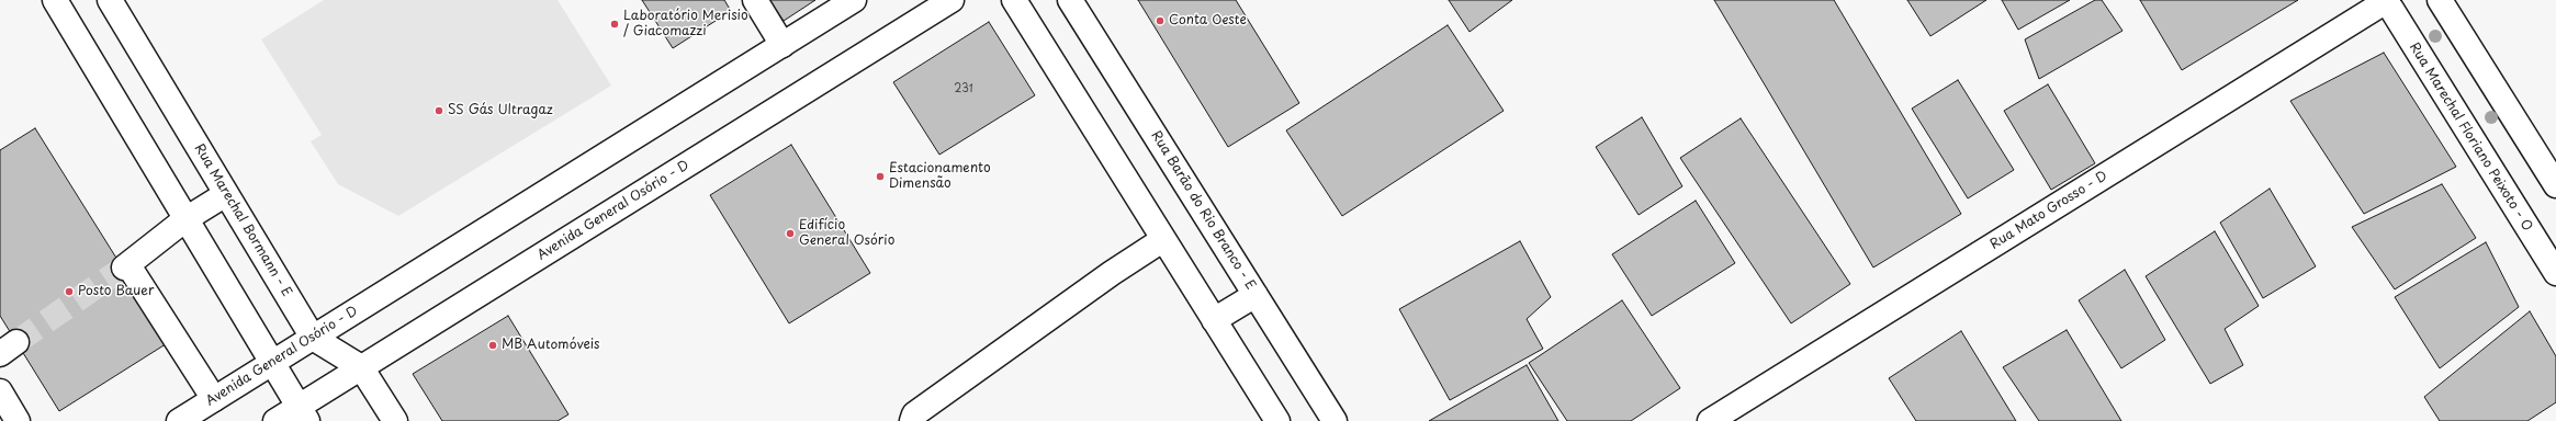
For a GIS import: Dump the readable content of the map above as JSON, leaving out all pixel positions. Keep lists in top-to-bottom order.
{
  "streets": {
    "street": [
      "Rua Marechal Floriano Peixoto - O",
      "Avenida General Osório - D",
      "Rua Barão do Rio Branco - E",
      "Rua Mato Grosso - D",
      "Rua Marechal Bormann - E"
    ]
  },
  "crossings": [
    ["Rua Marechal Floriano Peixoto - O", "Rua Mato Grosso - D"],
    ["Avenida General Osório - D", "Rua Marechal Bormann - E"]
  ],
  "places": [
    "Conta Oeste",
    "Laboratório Merisio / Giacomazzi",
    "SS Gás Ultragaz",
    "Estacionamento Dimensão",
    "Edifício General Osório",
    "Posto Bauer",
    "MB Automóveis"
  ],
  "house_numbers": ["231"]
}
